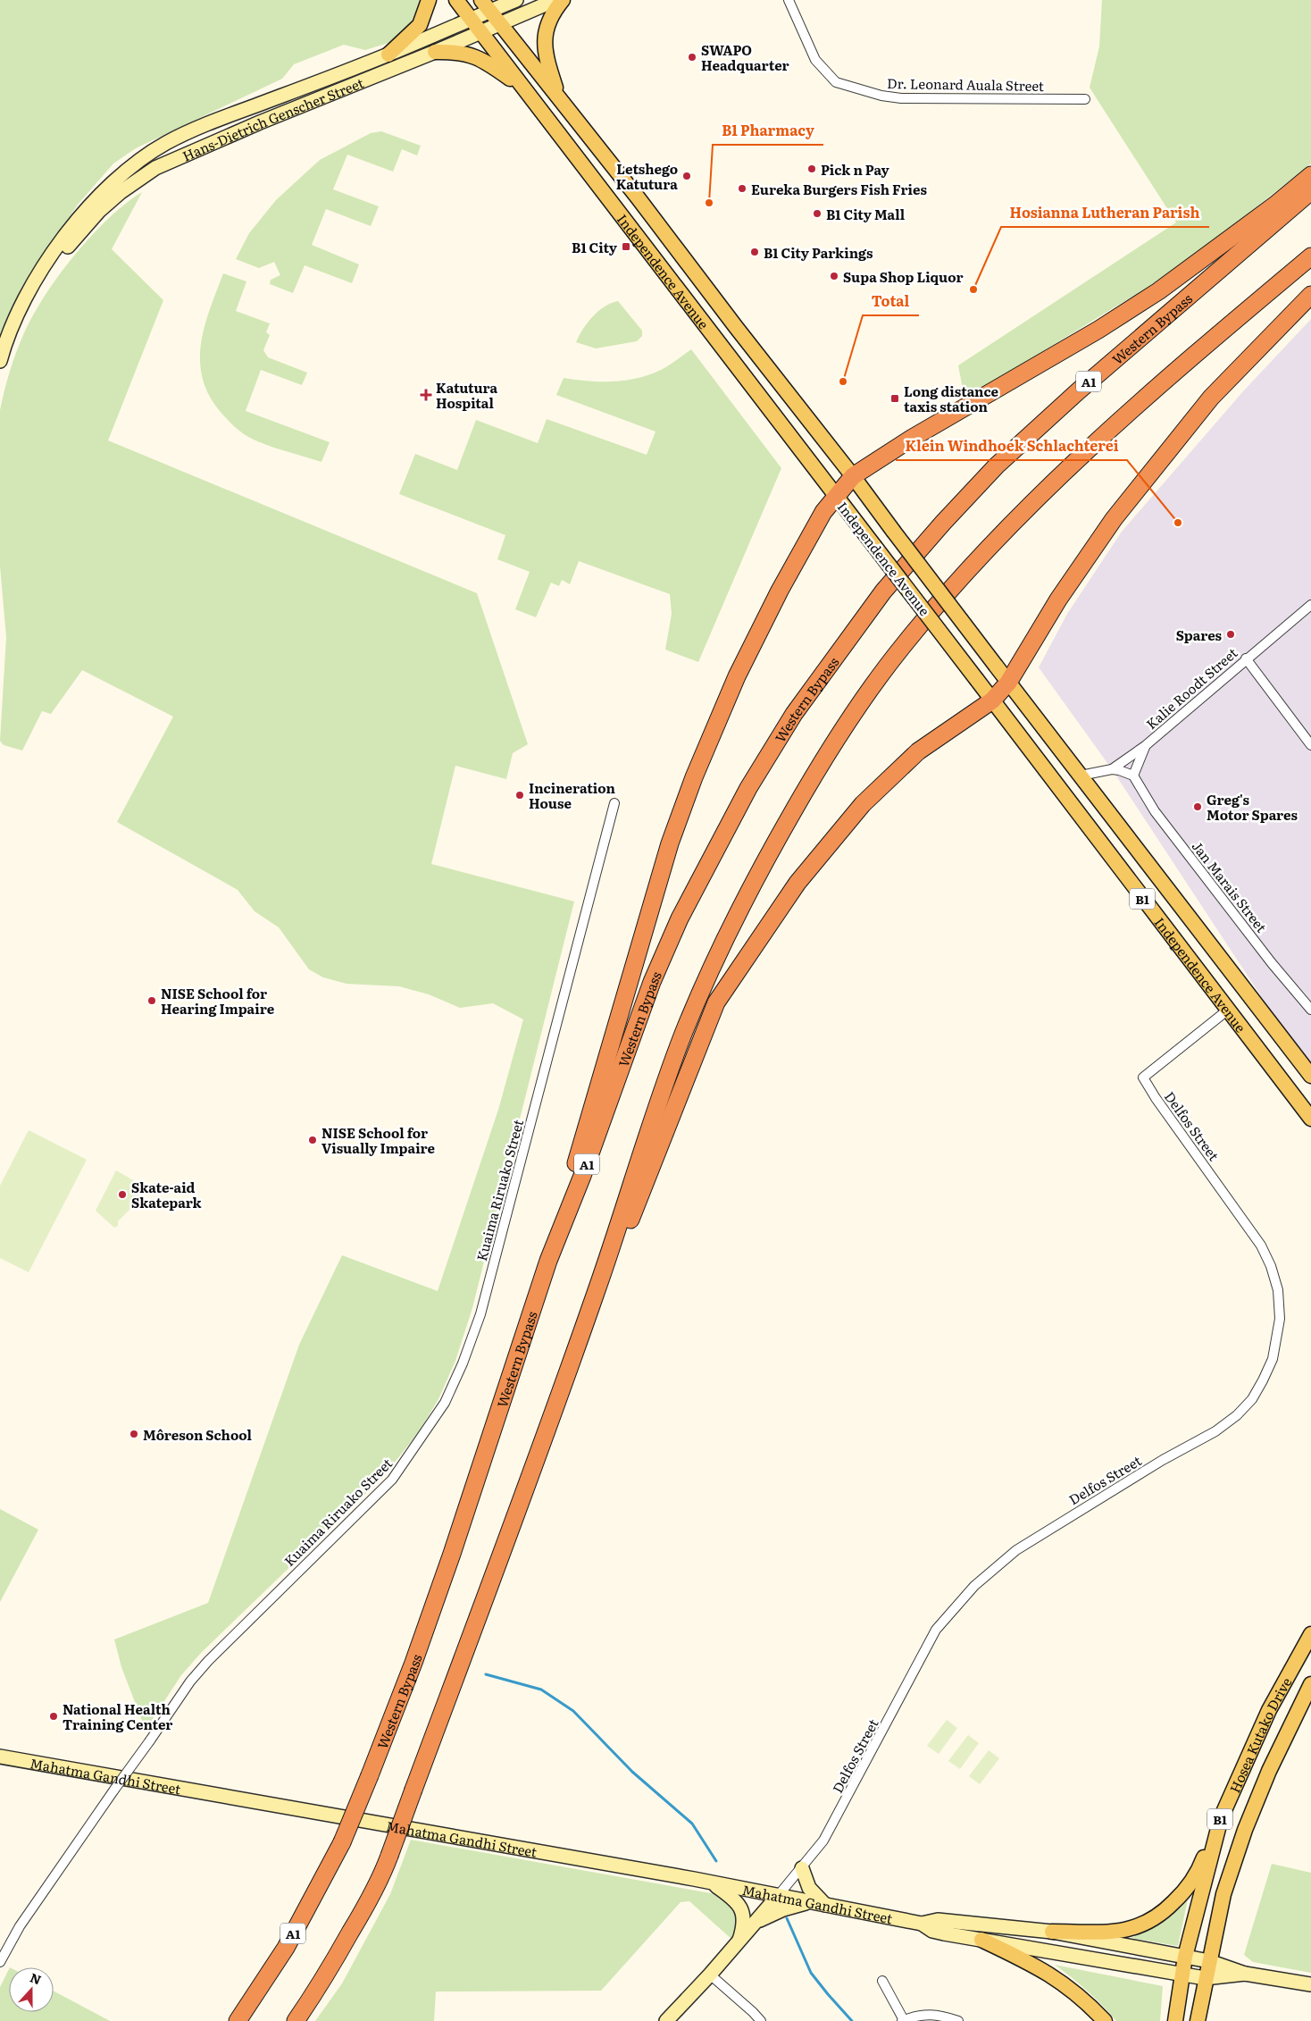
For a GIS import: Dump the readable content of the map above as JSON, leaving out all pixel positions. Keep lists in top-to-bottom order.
{
  "streets": {
    "highway": ["Western Bypass", "A1"],
    "main road": ["Independence Avenue", "B1", "Hosea Kutako Drive"],
    "street": [
      "Dr. Leonard Auala Street",
      "Hans-Dietrich Genscher Street",
      "Kalie Roodt Street",
      "Jan Marais Street",
      "Delfos Street",
      "Kuaima Riruako Street",
      "Mahatma Gandhi Street"
    ]
  },
  "crossings": [
    ["Hans-Dietrich Genscher Street", "Independence Avenue"],
    ["Independence Avenue", "Kalie Roodt Street"],
    ["Independence Avenue", "Delfos Street"],
    ["Delfos Street", "Mahatma Gandhi Street"],
    ["Hosea Kutako Drive", "Mahatma Gandhi Street"]
  ],
  "places": {
    "other": [
      "SWAPO Headquarter",
      "Pick n Pay",
      "Letshego Katutura",
      "Eureka Burgers Fish Fries",
      "B1 Pharmacy",
      "B1 City Mall",
      "B1 City Parkings",
      "Supa Shop Liquor",
      "Hosianna Lutheran Parish",
      "Total",
      "Klein Windhoek Schlachterei",
      "Spares",
      "Incineration House",
      "Greg's Motor Spares",
      "NISE School for Hearing Impaire",
      "NISE School for Visually Impaire",
      "Skate-aid Skatepark",
      "Môreson School",
      "National Health Training Center"
    ],
    "transit": ["B1 City", "Long distance taxis station"],
    "health": ["Katutura Hospital"]
  },
  "north": "top"
}
